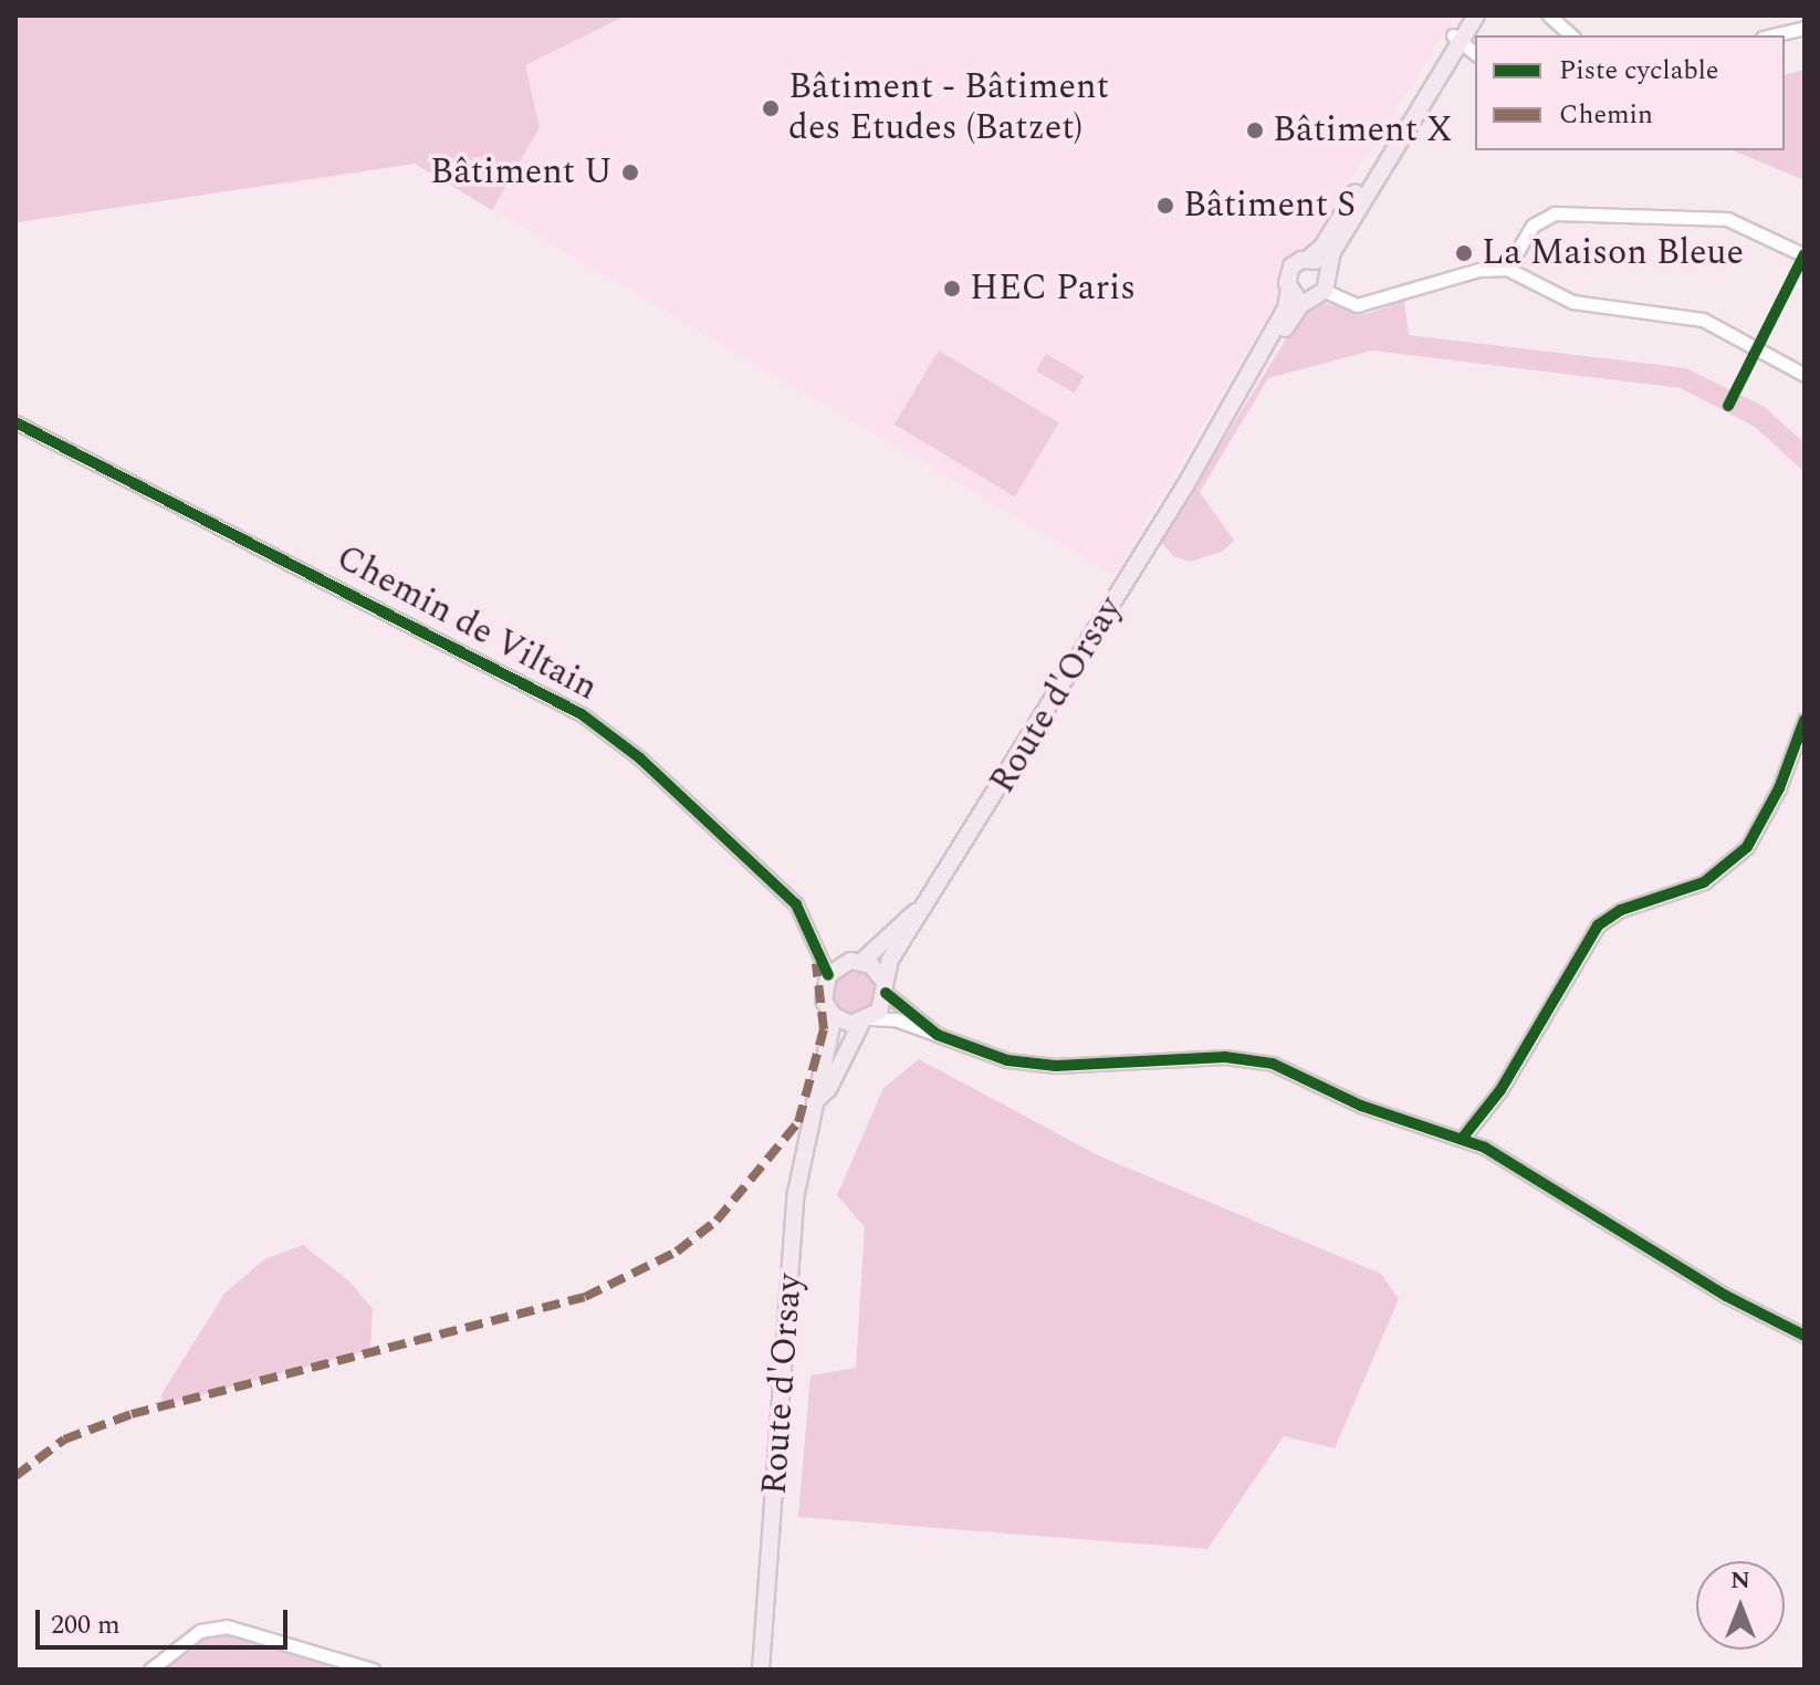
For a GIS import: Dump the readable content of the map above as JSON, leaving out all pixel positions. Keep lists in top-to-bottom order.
{
  "streets": {
    "main road": ["Route d'Orsay"],
    "street": ["Chemin de Viltain"]
  },
  "crossings": [
    ["Chemin de Viltain", "Route d'Orsay"]
  ],
  "places": [
    "Bâtiment - Bâtiment des Etudes (Batzet)",
    "Bâtiment X",
    "Bâtiment U",
    "Bâtiment S",
    "La Maison Bleue",
    "HEC Paris"
  ],
  "legend": ["Piste cyclable", "Chemin"],
  "scale_bar": "200 m",
  "north": "top"
}
